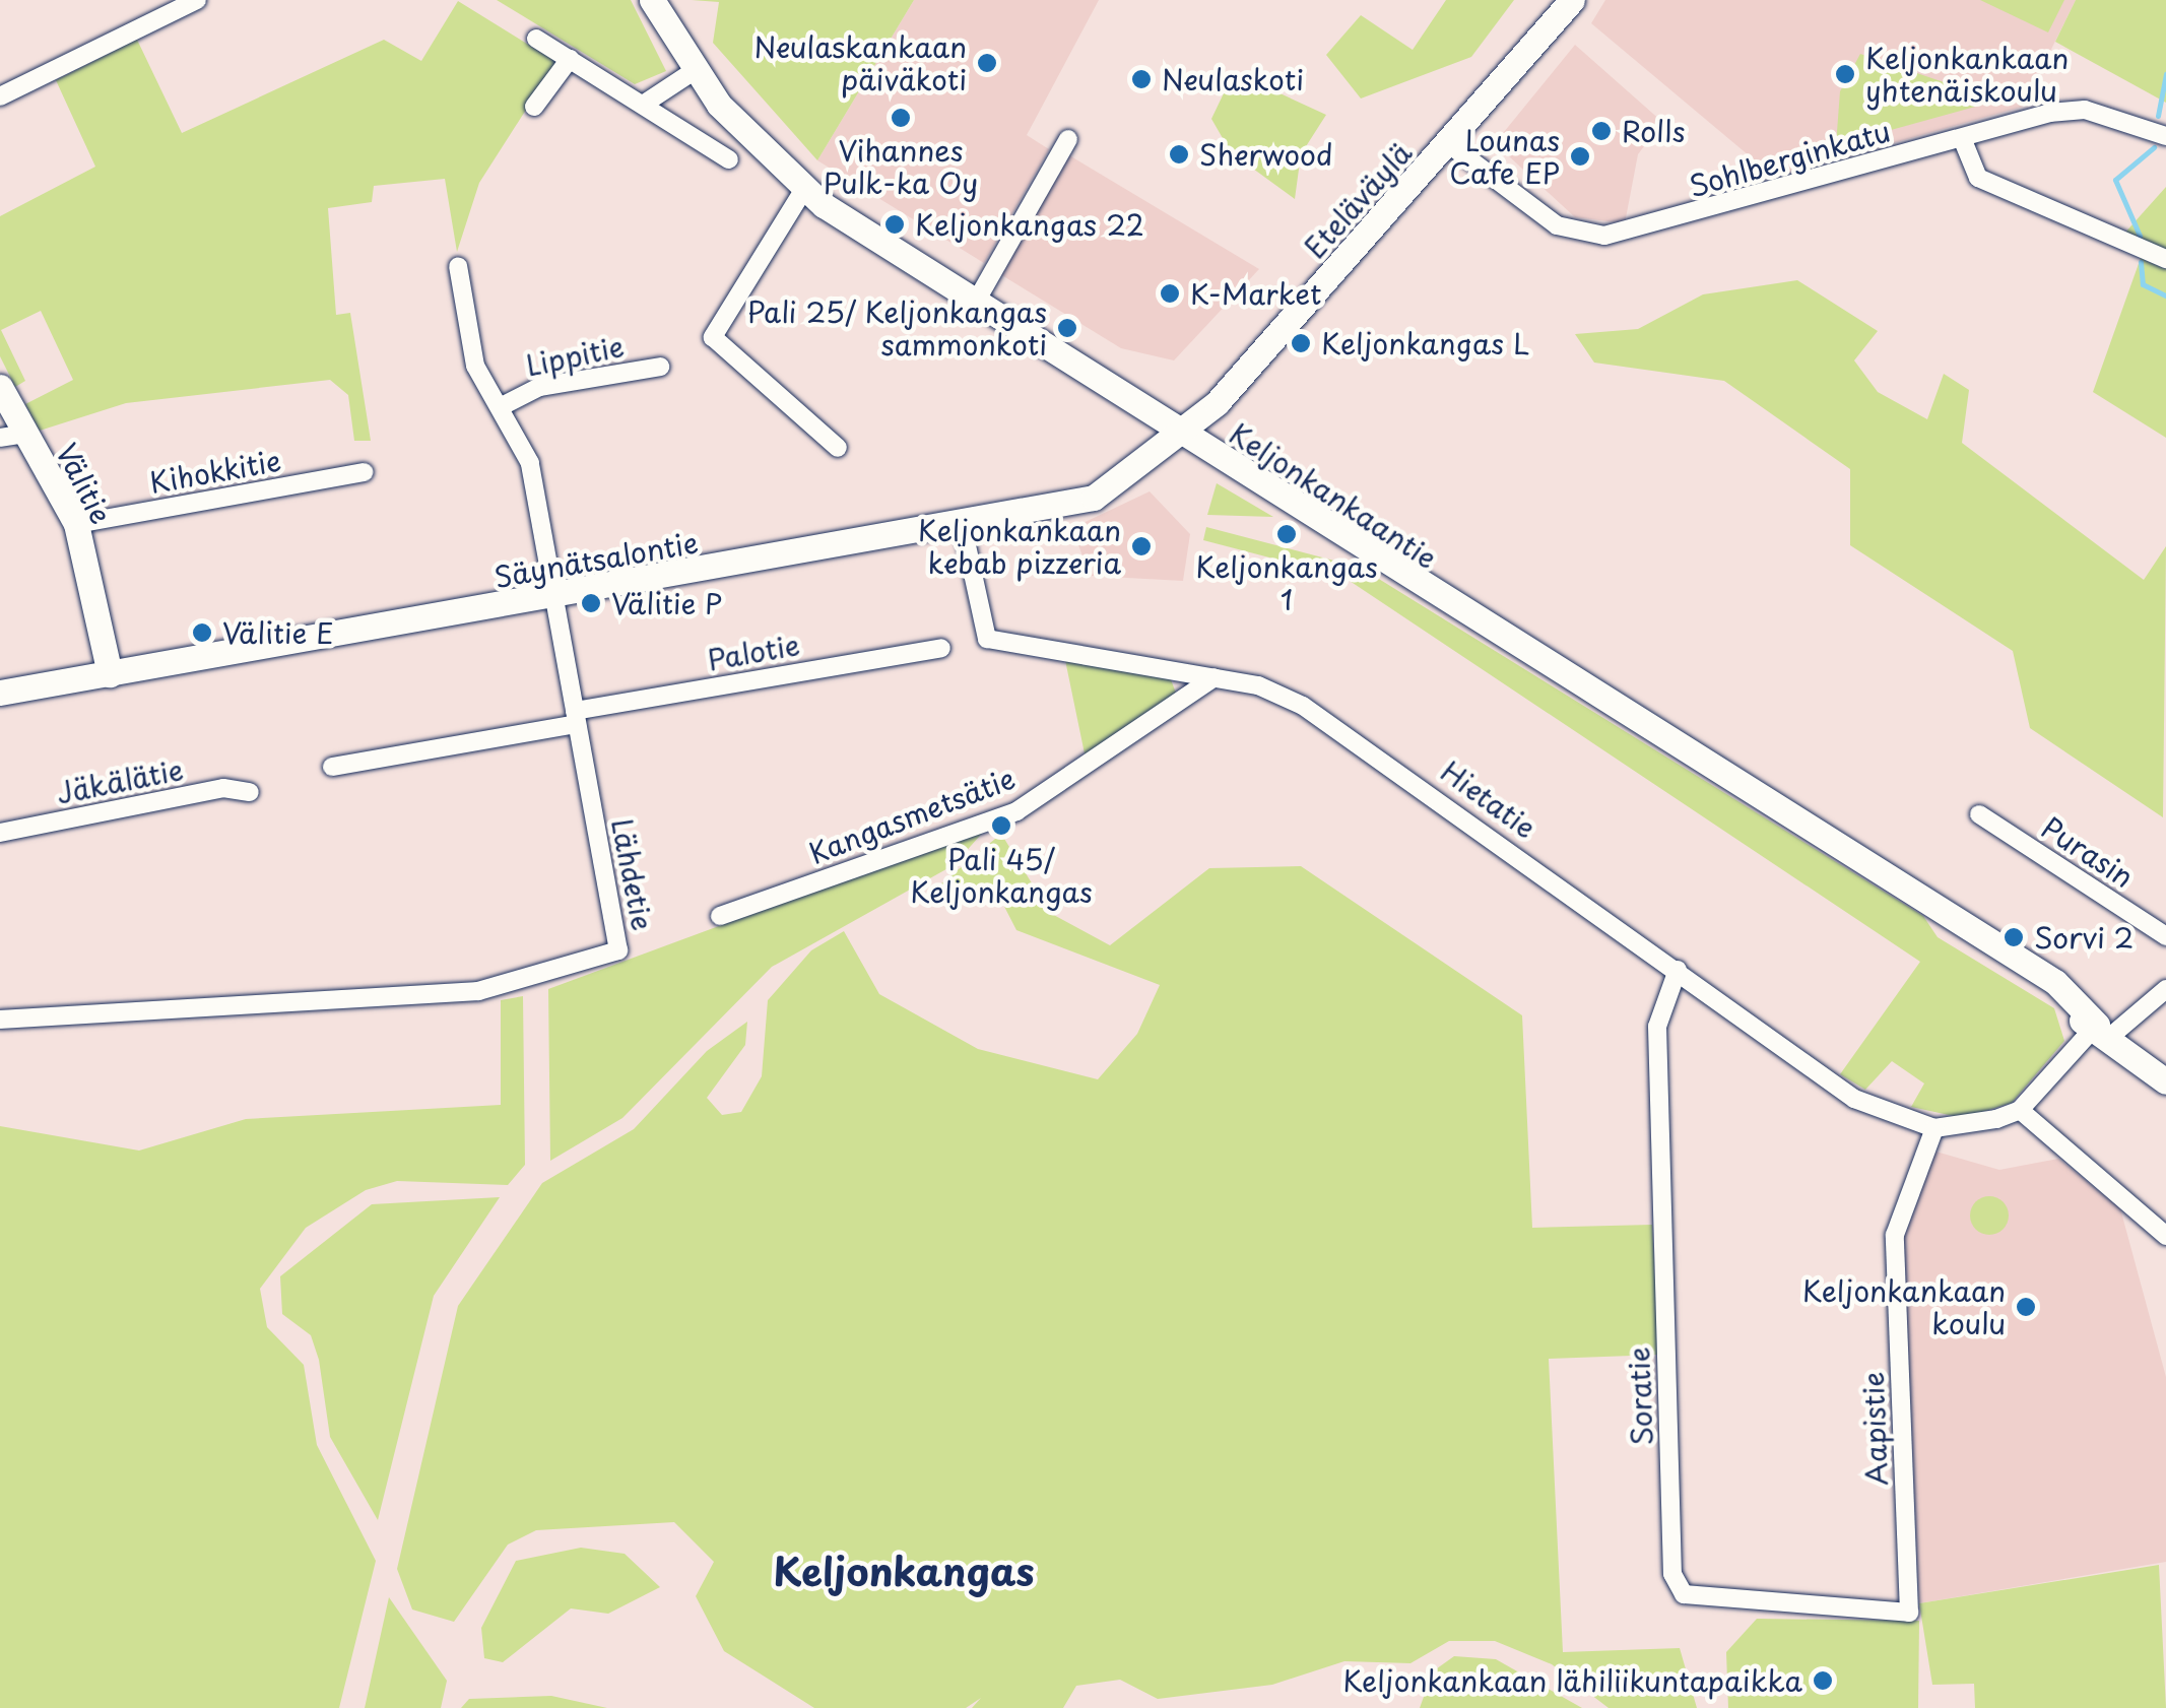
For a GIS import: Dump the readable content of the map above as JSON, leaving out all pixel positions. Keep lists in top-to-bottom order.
{
  "streets": {
    "main road": [
      "Eteläväylä",
      "Välitie",
      "Keljonkankaantie",
      "Säynätsalontie"
    ],
    "street": [
      "Sohlberginkatu",
      "Lippitie",
      "Kihokkitie",
      "Palotie",
      "Jäkälätie",
      "Hietatie",
      "Kangasmetsätie",
      "Purasin",
      "Lähdetie",
      "Soratie",
      "Aapistie"
    ]
  },
  "crossings": [
    ["Sohlberginkatu", "Eteläväylä"],
    ["Eteläväylä", "Keljonkankaantie"],
    ["Eteläväylä", "Säynätsalontie"],
    ["Lippitie", "Lähdetie"],
    ["Kihokkitie", "Välitie"],
    ["Välitie", "Säynätsalontie"],
    ["Keljonkankaantie", "Säynätsalontie"],
    ["Säynätsalontie", "Hietatie"],
    ["Säynätsalontie", "Lähdetie"],
    ["Palotie", "Lähdetie"],
    ["Hietatie", "Kangasmetsätie"],
    ["Hietatie", "Soratie"],
    ["Hietatie", "Aapistie"],
    ["Soratie", "Aapistie"]
  ],
  "districts": ["Keljonkangas"],
  "places": [
    "Neulaskankaan päiväkoti",
    "Keljonkankaan yhtenäiskoulu",
    "Neulaskoti",
    "Vihannes Pulk-ka Oy",
    "Rolls",
    "Sherwood",
    "Lounas Cafe EP",
    "Keljonkangas 22",
    "K-Market",
    "Pali 25/ Keljonkangas sammonkoti",
    "Keljonkangas L",
    "Keljonkangas 1",
    "Keljonkankaan kebab pizzeria",
    "Välitie P",
    "Välitie E",
    "Pali 45/ Keljonkangas",
    "Sorvi 2",
    "Keljonkankaan koulu",
    "Keljonkankaan lähiliikuntapaikka"
  ]
}
